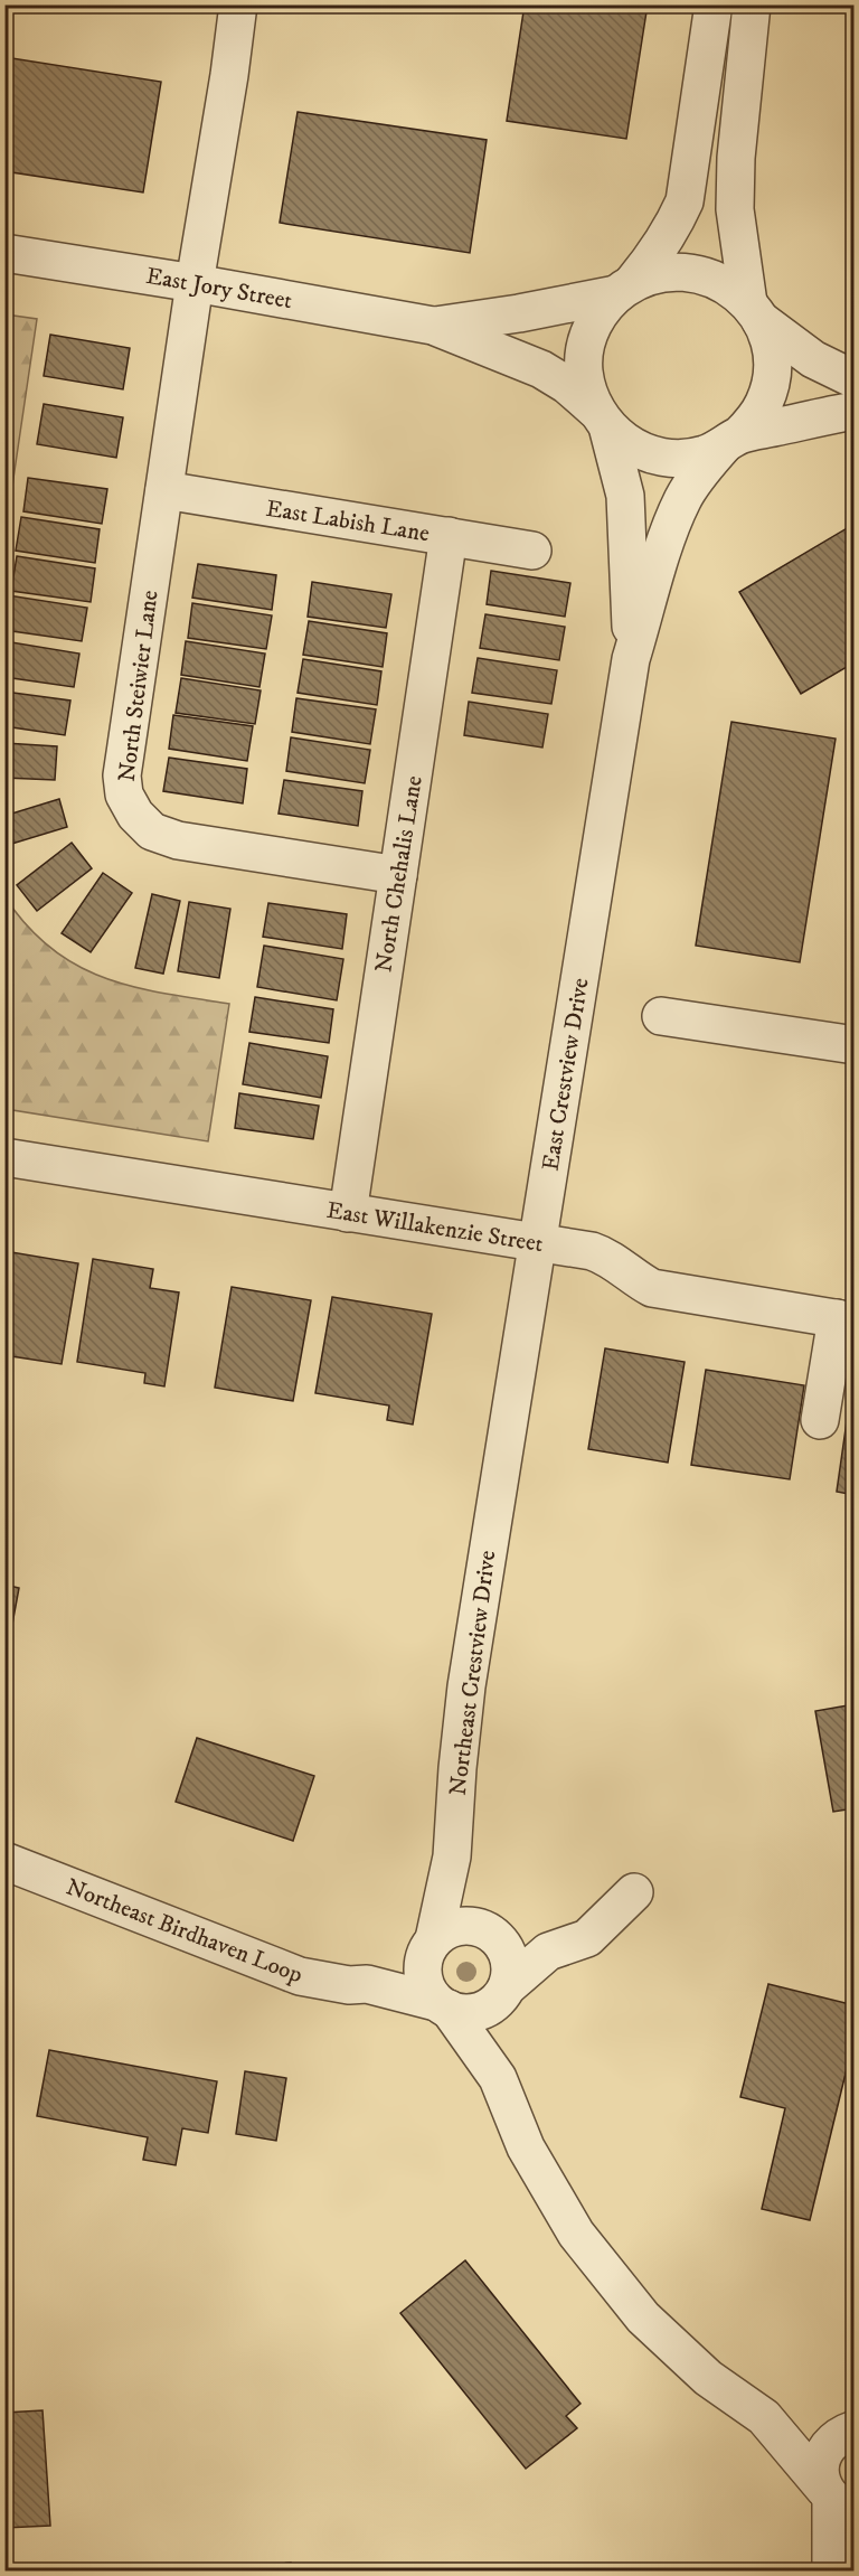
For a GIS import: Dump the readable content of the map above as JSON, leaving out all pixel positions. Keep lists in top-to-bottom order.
{
  "streets": {
    "street": [
      "East Jory Street",
      "East Labish Lane",
      "North Steiwier Lane",
      "North Chehalis Lane",
      "East Crestview Drive",
      "East Willakenzie Street",
      "Northeast Crestview Drive",
      "Northeast Birdhaven Loop"
    ]
  },
  "crossings": [
    ["East Jory Street", "North Steiwier Lane"],
    ["East Jory Street", "East Crestview Drive"],
    ["East Labish Lane", "North Steiwier Lane"],
    ["East Labish Lane", "North Chehalis Lane"],
    ["North Steiwier Lane", "North Chehalis Lane"],
    ["North Chehalis Lane", "East Willakenzie Street"],
    ["East Crestview Drive", "East Willakenzie Street"],
    ["East Crestview Drive", "Northeast Crestview Drive"],
    ["Northeast Crestview Drive", "Northeast Birdhaven Loop"]
  ]
}
